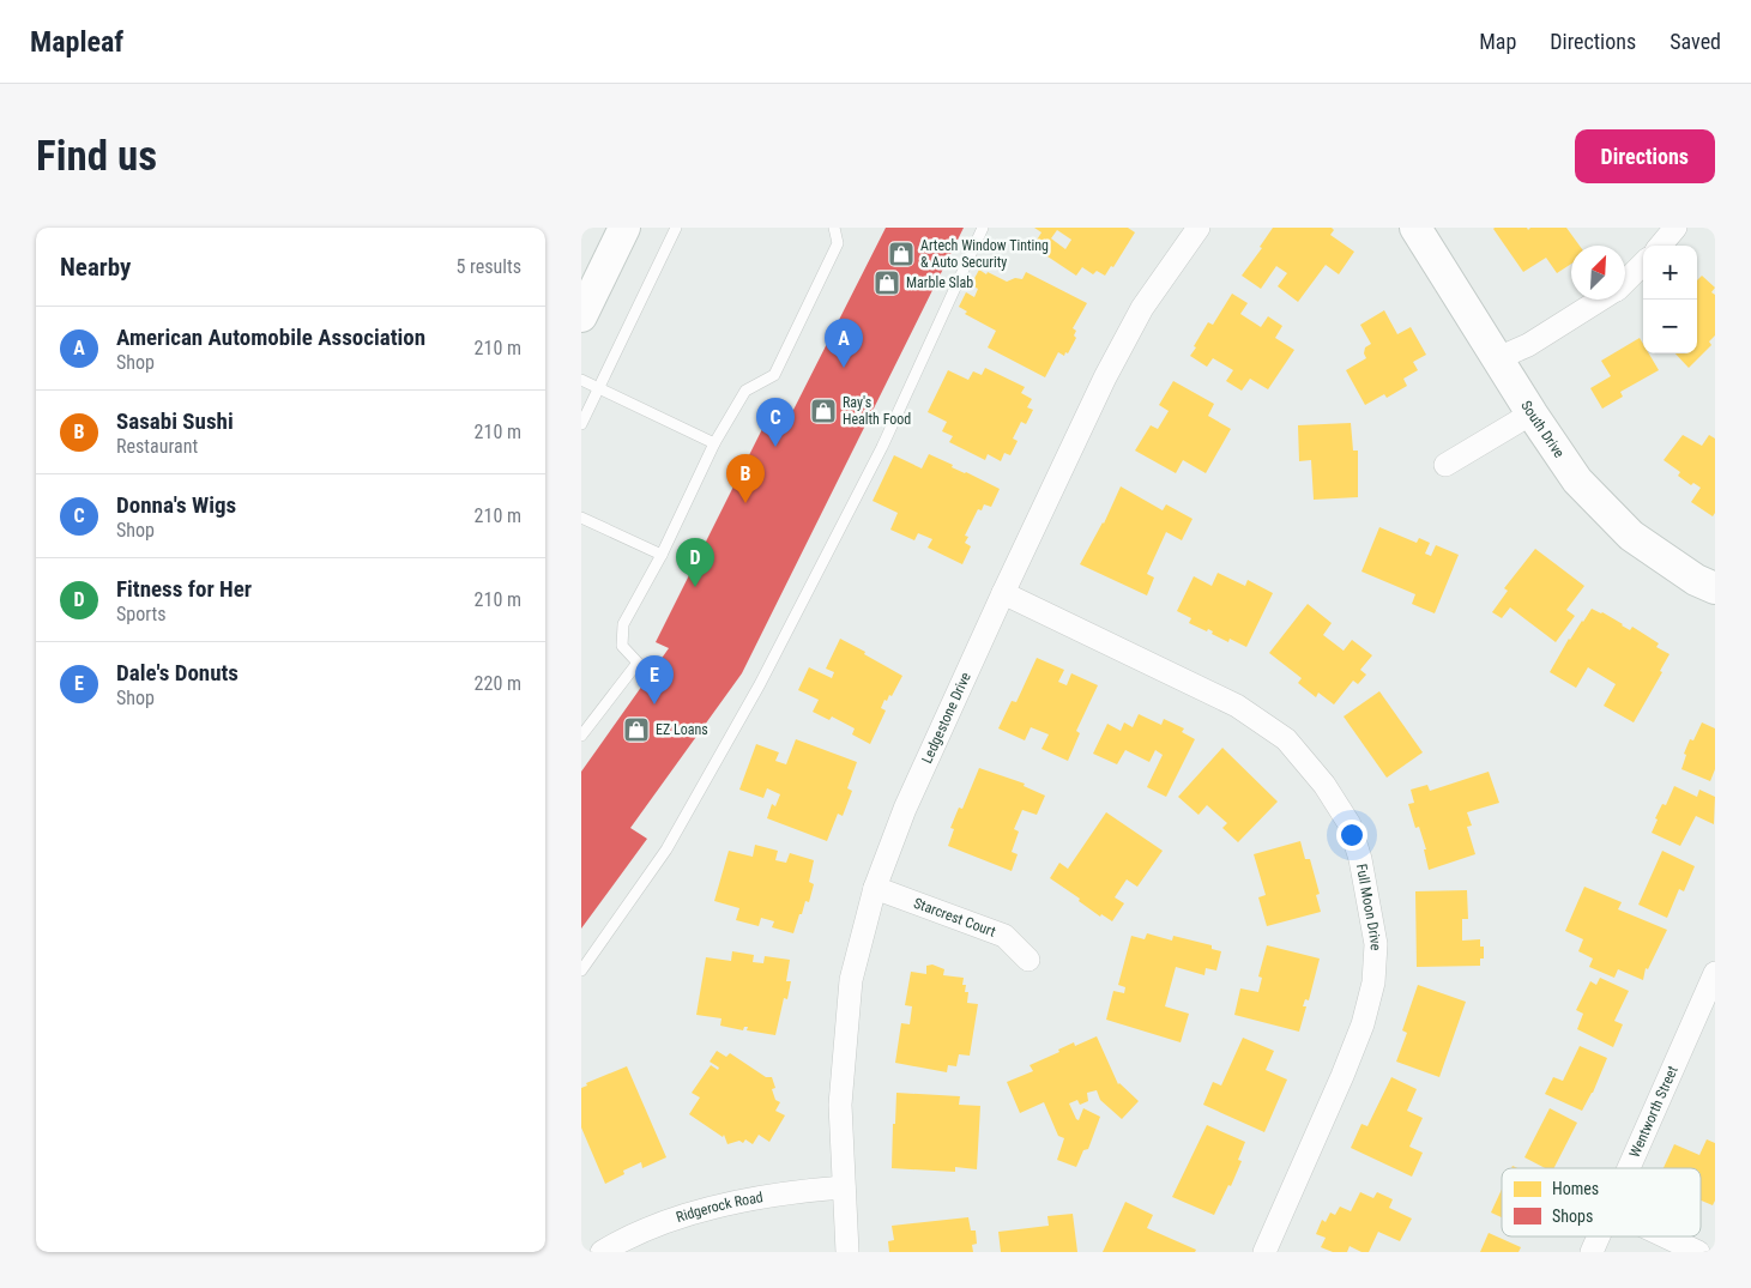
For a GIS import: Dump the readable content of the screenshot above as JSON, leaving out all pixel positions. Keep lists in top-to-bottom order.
{
  "streets": {
    "street": [
      "South Drive",
      "Ledgestone Drive",
      "Full Moon Drive",
      "Starcrest Court",
      "Wentworth Street",
      "Ridgerock Road"
    ]
  },
  "crossings": [
    ["Ledgestone Drive", "Full Moon Drive"],
    ["Ledgestone Drive", "Starcrest Court"],
    ["Ledgestone Drive", "Ridgerock Road"]
  ],
  "places": {
    "shop": [
      "Artech Window Tinting & Auto Security",
      "Marble Slab",
      "Ray's Health Food",
      "EZ Loans"
    ]
  },
  "legend": ["Homes", "Shops"],
  "north": "top right",
  "page": {
    "header": "Mapleaf",
    "nav": ["Map", "Directions", "Saved"],
    "buttons": "Directions",
    "title": "Find us",
    "heading": ["Nearby", "5 results"],
    "map_buttons": ["+", "−"],
    "list": [
      {
        "mark": "A",
        "name": "American Automobile Association",
        "note": "Shop",
        "value": "210 m"
      },
      {
        "mark": "B",
        "name": "Sasabi Sushi",
        "note": "Restaurant",
        "value": "210 m"
      },
      {
        "mark": "C",
        "name": "Donna's Wigs",
        "note": "Shop",
        "value": "210 m"
      },
      {
        "mark": "D",
        "name": "Fitness for Her",
        "note": "Sports",
        "value": "210 m"
      },
      {
        "mark": "E",
        "name": "Dale's Donuts",
        "note": "Shop",
        "value": "220 m"
      }
    ],
    "pins": [
      "A",
      "C",
      "B",
      "D",
      "E"
    ]
  }
}
